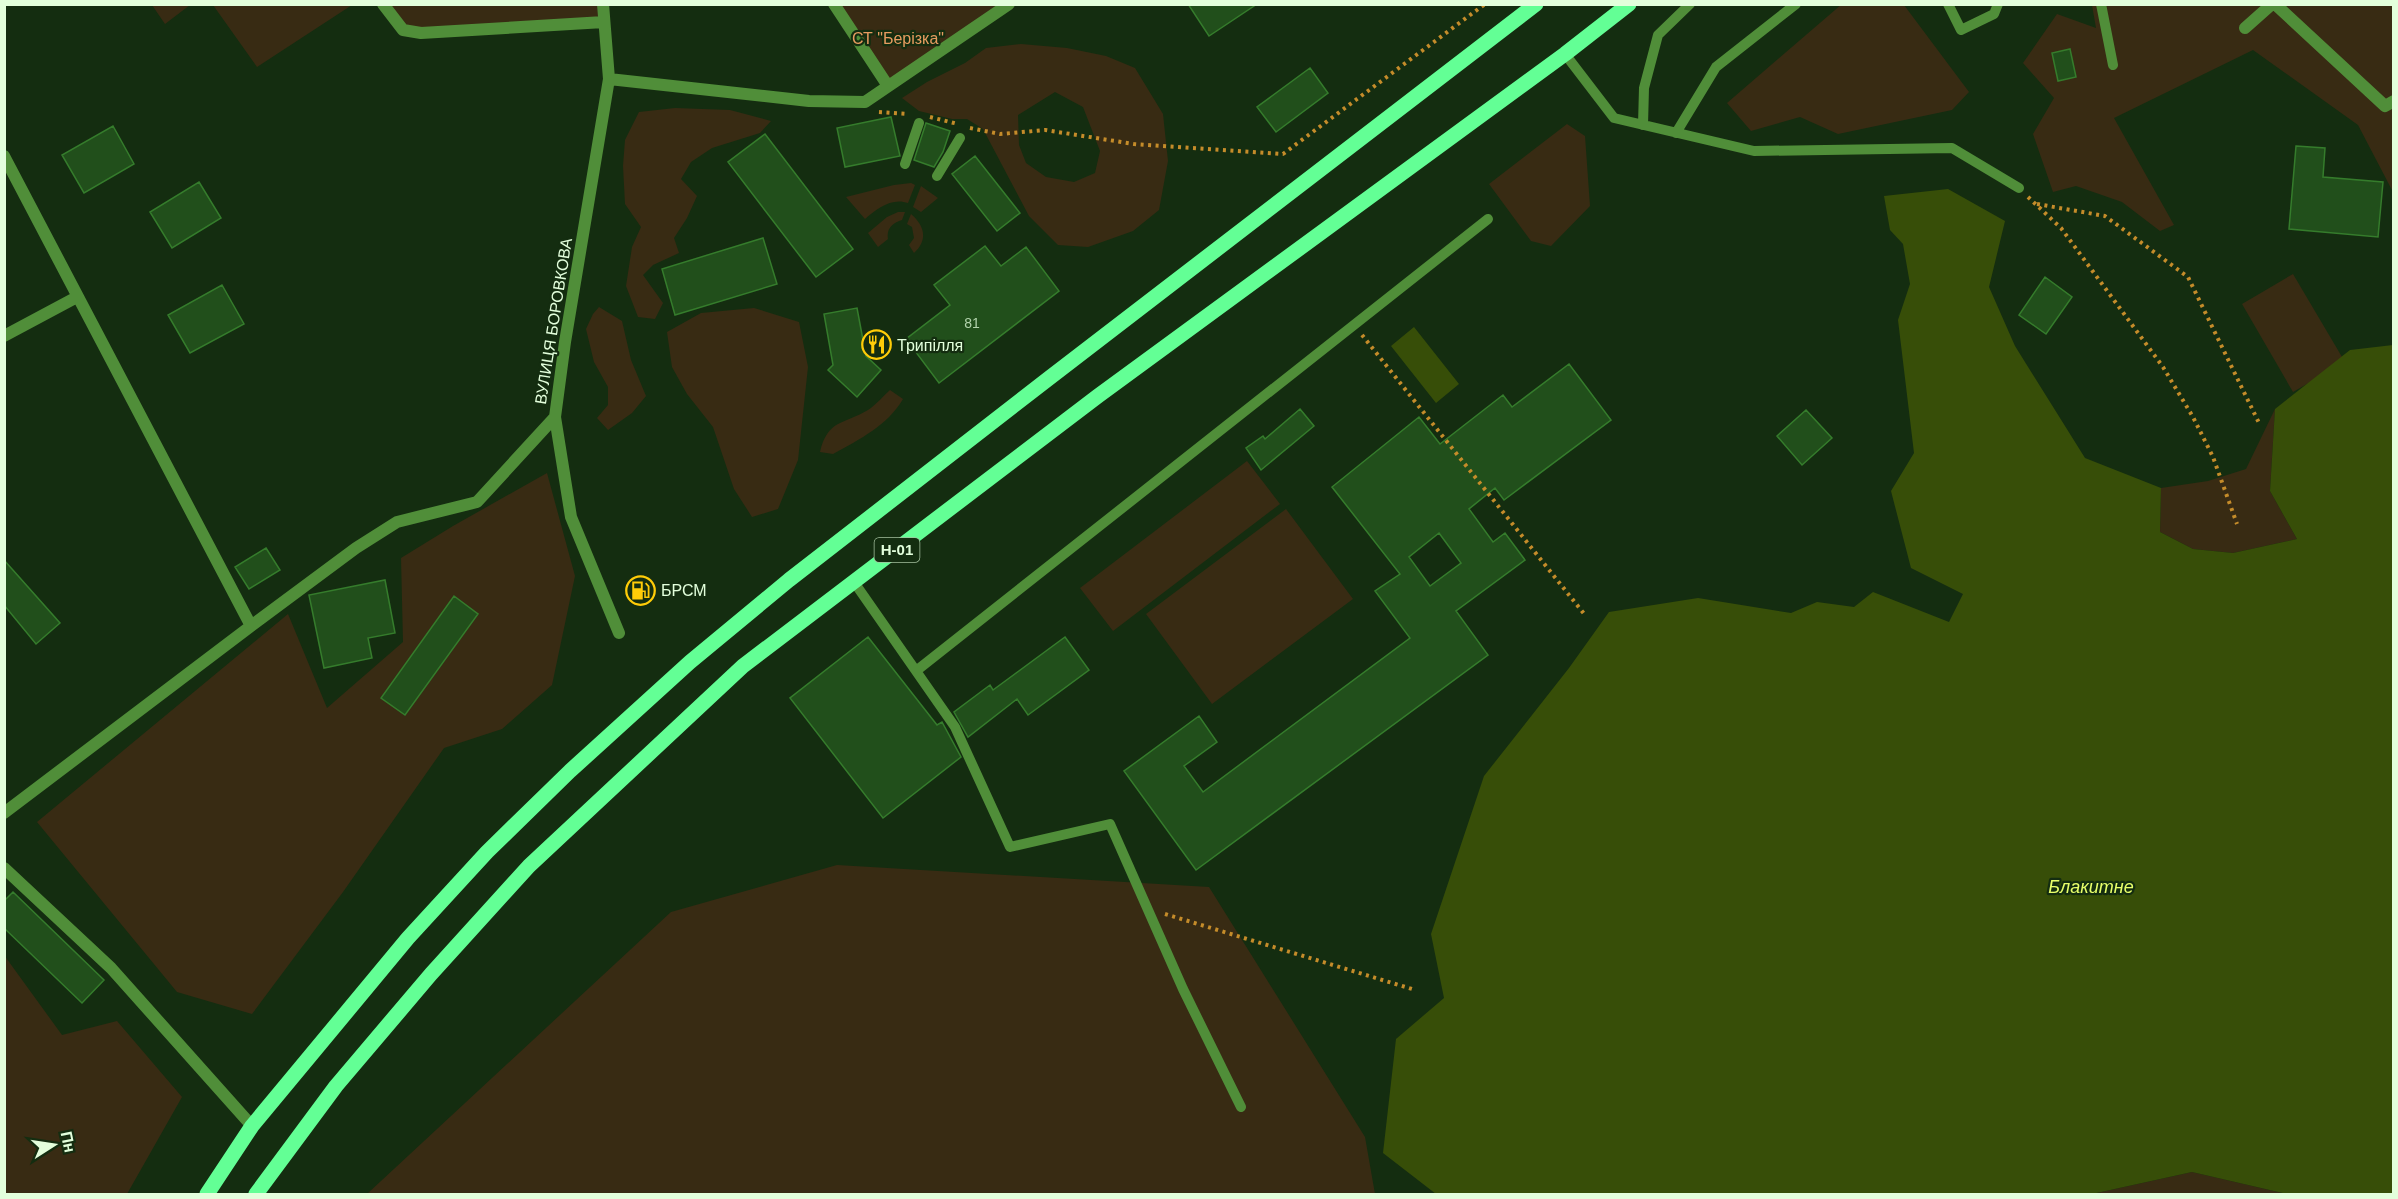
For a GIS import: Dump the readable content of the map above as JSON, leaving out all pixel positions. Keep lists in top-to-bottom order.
{
  "streets": {
    "main road": ["Н-01"],
    "street": ["ВУЛИЦЯ БОРОВКОВА"]
  },
  "water": ["Блакитне"],
  "parks": ["СТ \"Берізка\""],
  "places": {
    "restaurant": ["Трипілля"],
    "fuel station": ["БРСМ"]
  },
  "house_numbers": ["81"],
  "north": "right"
}
